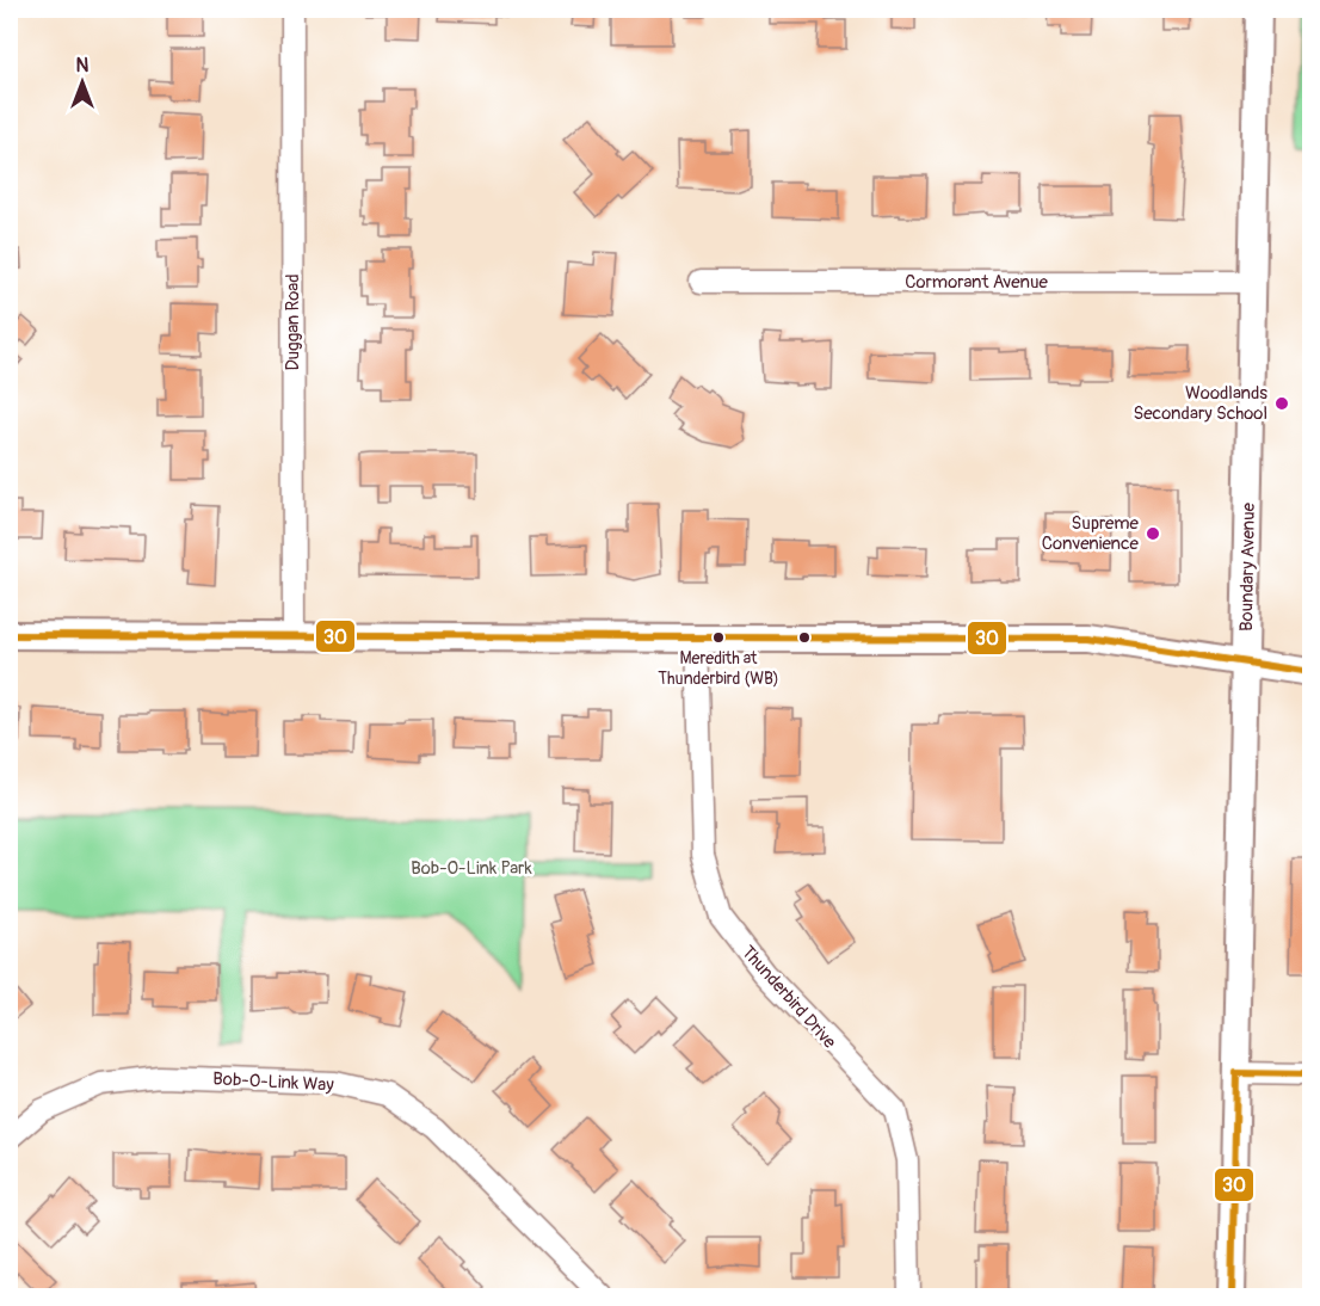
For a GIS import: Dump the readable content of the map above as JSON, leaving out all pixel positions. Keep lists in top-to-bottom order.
{
  "streets": {
    "street": [
      "Cormorant Avenue",
      "Duggan Road",
      "Boundary Avenue",
      "Thunderbird Drive",
      "Bob-O-Link Way"
    ]
  },
  "crossings": [
    ["Cormorant Avenue", "Boundary Avenue"]
  ],
  "parks": ["Bob-O-Link Park"],
  "places": ["Woodlands Secondary School", "Supreme Convenience", "Meredith at Thunderbird (WB)"],
  "lines": ["transit line 30"],
  "north": "top"
}
